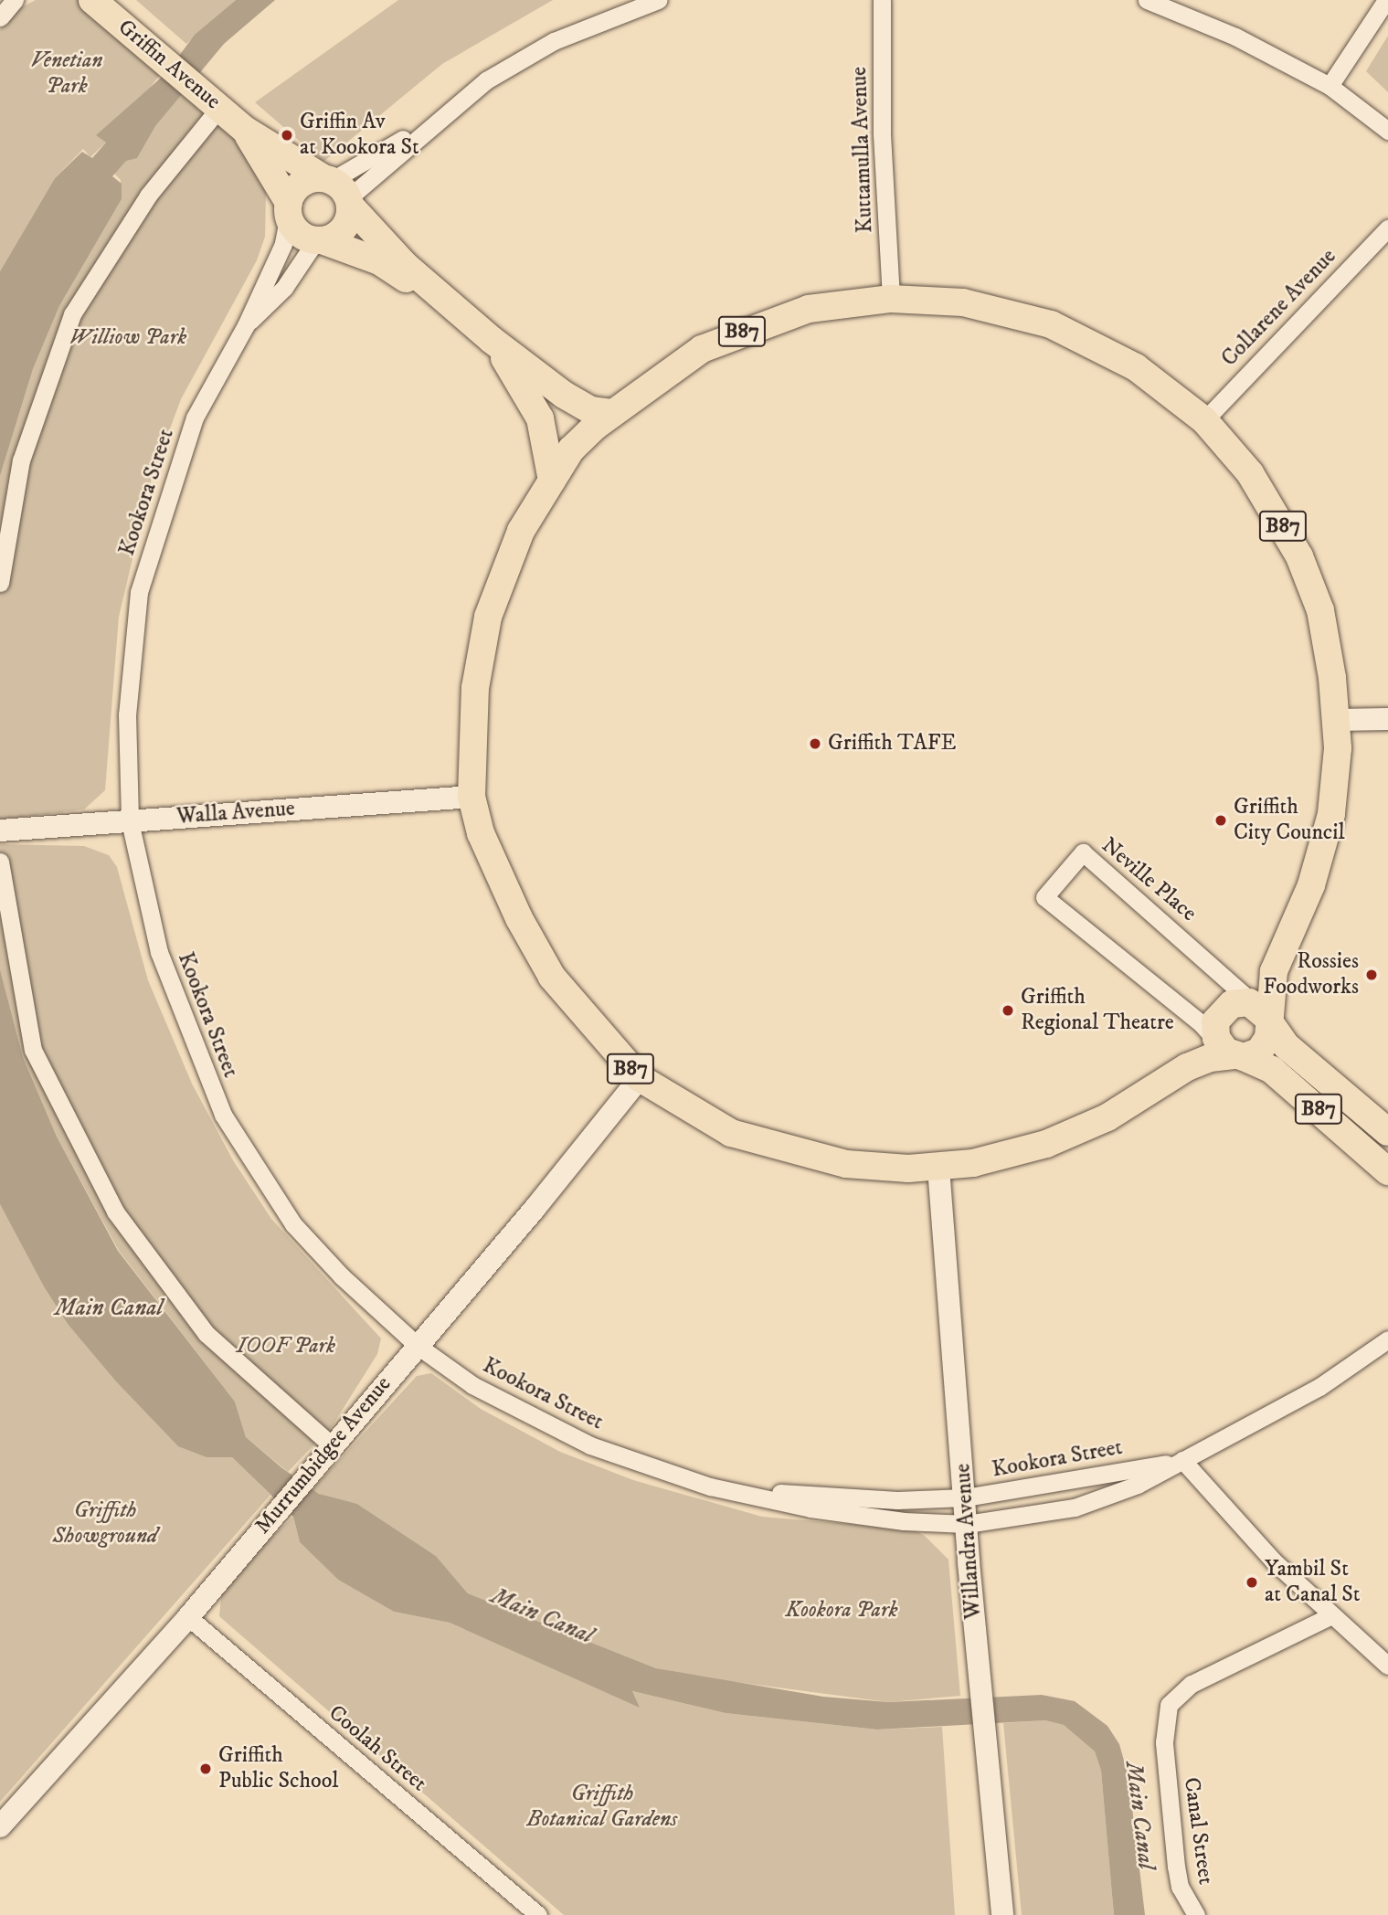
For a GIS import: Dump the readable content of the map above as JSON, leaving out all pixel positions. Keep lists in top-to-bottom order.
{
  "streets": {
    "main road": ["Griffin Avenue", "B87"],
    "street": [
      "Kuttamulla Avenue",
      "Collarene Avenue",
      "Kookora Street",
      "Walla Avenue",
      "Neville Place",
      "Murrumbidgee Avenue",
      "Willandra Avenue",
      "Coolah Street",
      "Canal Street"
    ]
  },
  "crossings": [
    ["Griffin Avenue", "B87"],
    ["Griffin Avenue", "Kookora Street"],
    ["Kuttamulla Avenue", "B87"],
    ["Collarene Avenue", "B87"],
    ["B87", "Walla Avenue"],
    ["B87", "Neville Place"],
    ["B87", "Murrumbidgee Avenue"],
    ["B87", "Willandra Avenue"],
    ["Kookora Street", "Walla Avenue"],
    ["Kookora Street", "Murrumbidgee Avenue"],
    ["Kookora Street", "Willandra Avenue"],
    ["Murrumbidgee Avenue", "Coolah Street"]
  ],
  "water": ["Main Canal"],
  "parks": [
    "Venetian Park",
    "Williow Park",
    "IOOF Park",
    "Griffith Showground",
    "Kookora Park",
    "Griffith Botanical Gardens"
  ],
  "places": [
    "Griffin Av at Kookora St",
    "Griffith TAFE",
    "Griffith City Council",
    "Rossies Foodworks",
    "Griffith Regional Theatre",
    "Yambil St at Canal St",
    "Griffith Public School"
  ]
}
